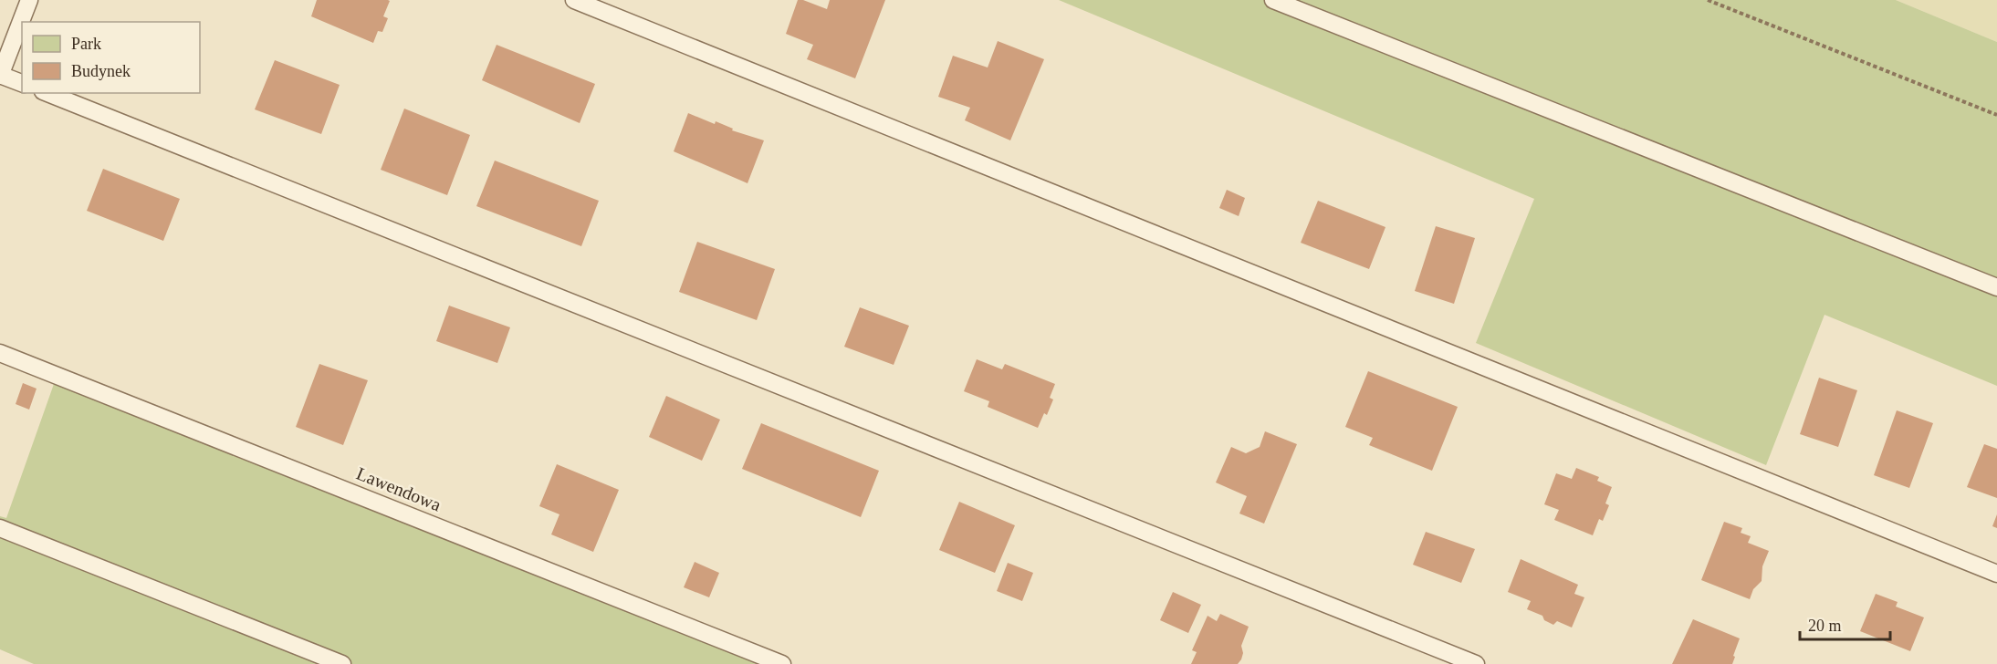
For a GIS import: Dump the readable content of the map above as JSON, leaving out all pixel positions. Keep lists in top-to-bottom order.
{
  "streets": {
    "lane": ["Lawendowa"]
  },
  "legend": ["Park", "Budynek"],
  "scale_bar": "20 m"
}
